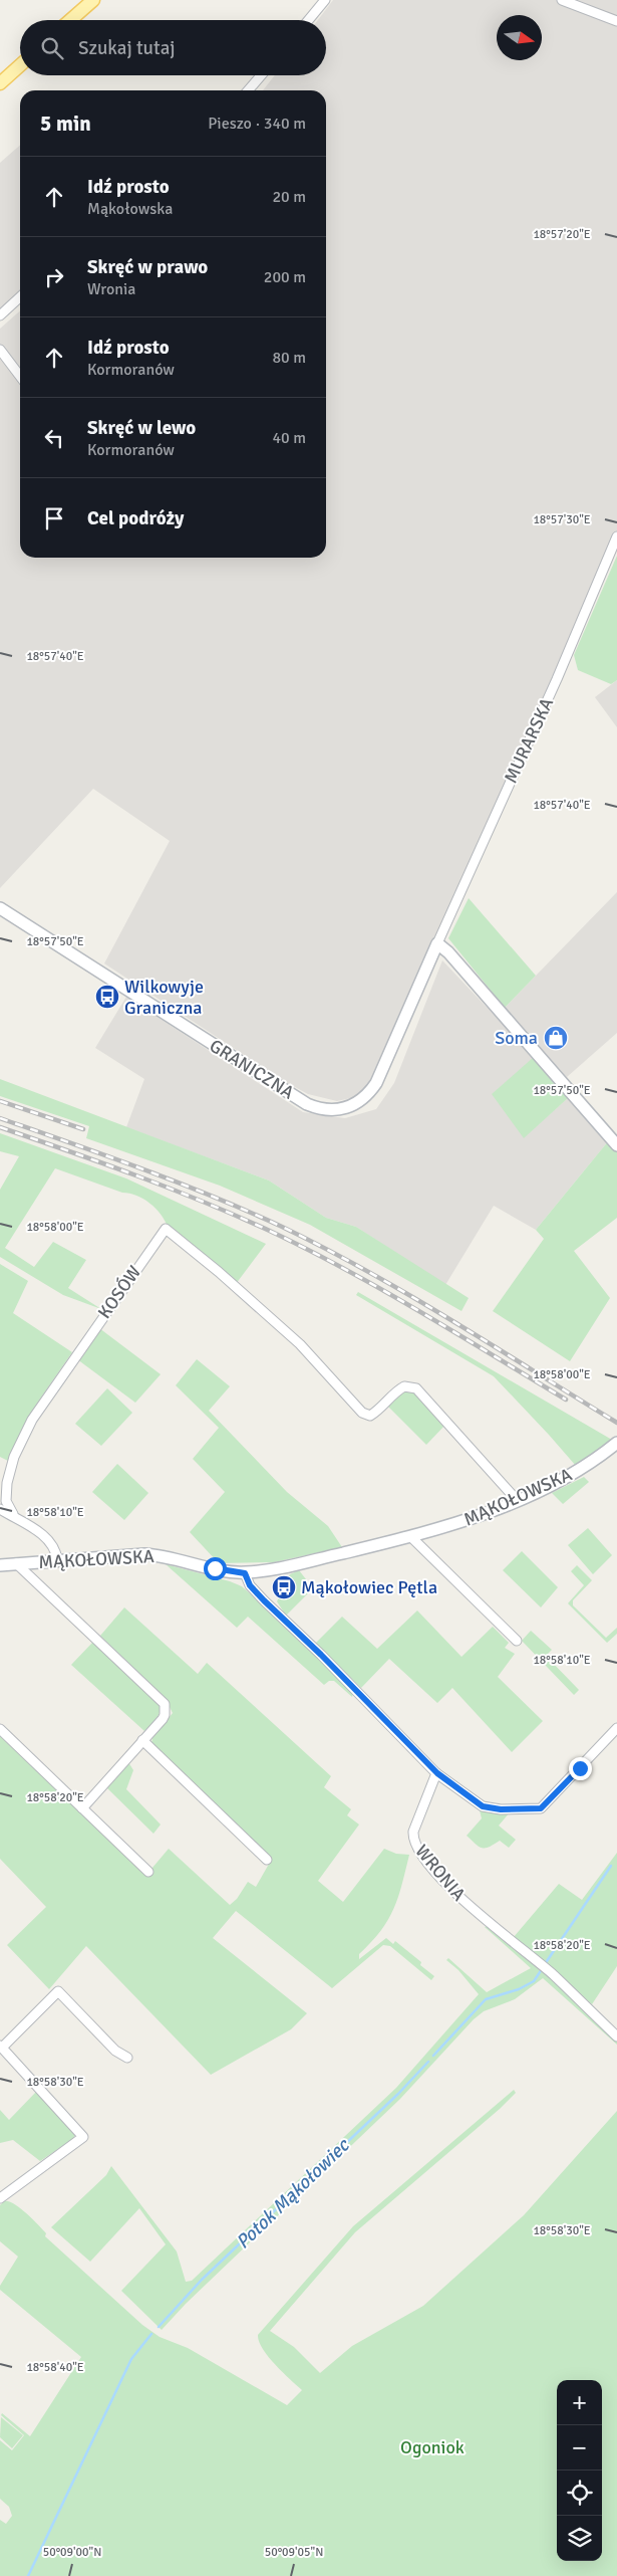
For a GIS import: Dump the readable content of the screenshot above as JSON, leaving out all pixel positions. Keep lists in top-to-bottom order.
{
  "streets": {
    "street": [
      "MURARSKA",
      "GRANICZNA",
      "KOSÓW",
      "MĄKOŁOWSKA",
      "WRONIA"
    ]
  },
  "crossings": [
    ["MURARSKA", "GRANICZNA"],
    ["KOSÓW", "MĄKOŁOWSKA"]
  ],
  "water": ["Potok Mąkołowiec"],
  "parks": ["Ogoniok"],
  "places": {
    "bus stop": ["Wilkowyje Graniczna", "Mąkołowiec Pętla"],
    "shop": ["Soma"]
  },
  "north": "right",
  "page": {
    "search": "Szukaj tutaj",
    "heading": ["5 min", "Pieszo · 340 m"],
    "list": [
      ["Idź prosto", "Mąkołowska", "20 m"],
      ["Skręć w prawo", "Wronia", "200 m"],
      ["Idź prosto", "Kormoranów", "80 m"],
      ["Skręć w lewo", "Kormoranów", "40 m"],
      "Cel podróży"
    ],
    "map_buttons": ["+", "−"]
  },
  "coordinates": [
    "18°57'20\"E",
    "18°57'30\"E",
    "18°57'40\"E",
    "18°57'50\"E",
    "18°58'00\"E",
    "18°58'10\"E",
    "18°58'20\"E",
    "18°58'30\"E",
    "18°58'40\"E",
    "50°09'00\"N",
    "50°09'05\"N"
  ]
}
